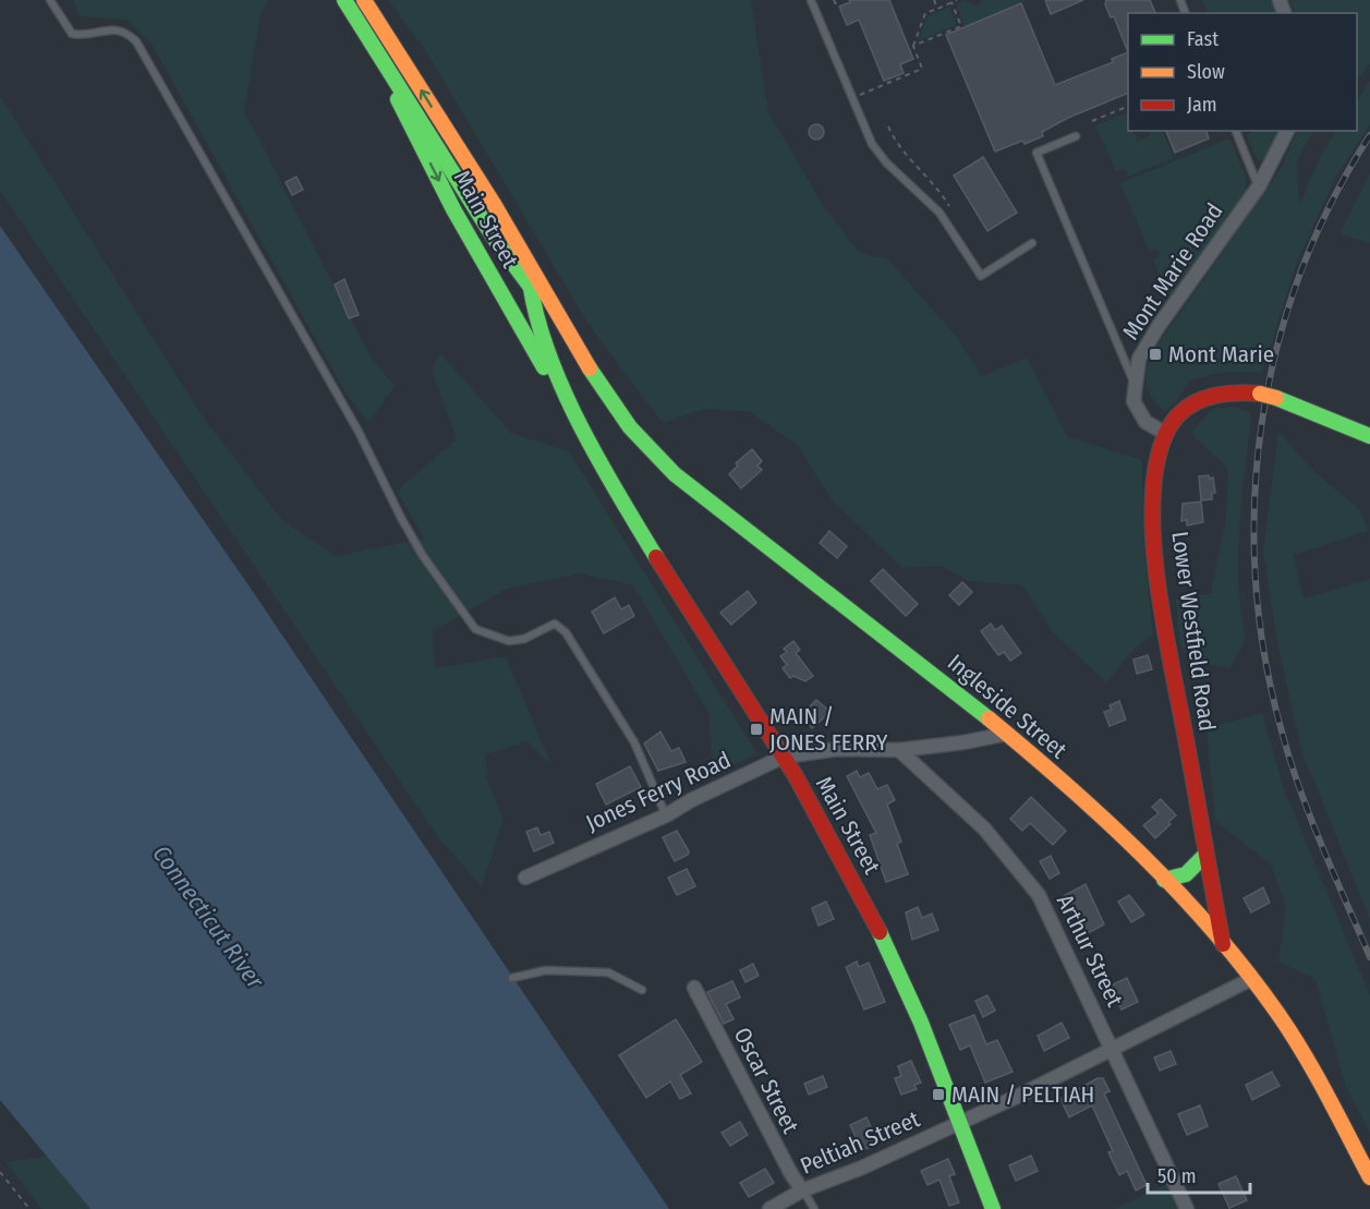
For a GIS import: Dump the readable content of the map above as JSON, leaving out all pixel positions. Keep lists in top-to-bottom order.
{
  "streets": {
    "main road": ["Main Street", "Lower Westfield Road", "Ingleside Street"],
    "street": [
      "Mont Marie Road",
      "Jones Ferry Road",
      "Arthur Street",
      "Oscar Street",
      "Peltiah Street"
    ]
  },
  "crossings": [
    ["Main Street", "Ingleside Street"],
    ["Main Street", "Jones Ferry Road"],
    ["Main Street", "Peltiah Street"],
    ["Mont Marie Road", "Lower Westfield Road"],
    ["Lower Westfield Road", "Ingleside Street"],
    ["Ingleside Street", "Jones Ferry Road"],
    ["Ingleside Street", "Peltiah Street"],
    ["Jones Ferry Road", "Arthur Street"],
    ["Arthur Street", "Peltiah Street"],
    ["Oscar Street", "Peltiah Street"]
  ],
  "water": ["Connecticut River"],
  "places": {
    "transit": ["Mont Marie", "MAIN / JONES FERRY", "MAIN / PELTIAH"]
  },
  "legend": ["Fast", "Slow", "Jam"],
  "scale_bar": "50 m"
}
